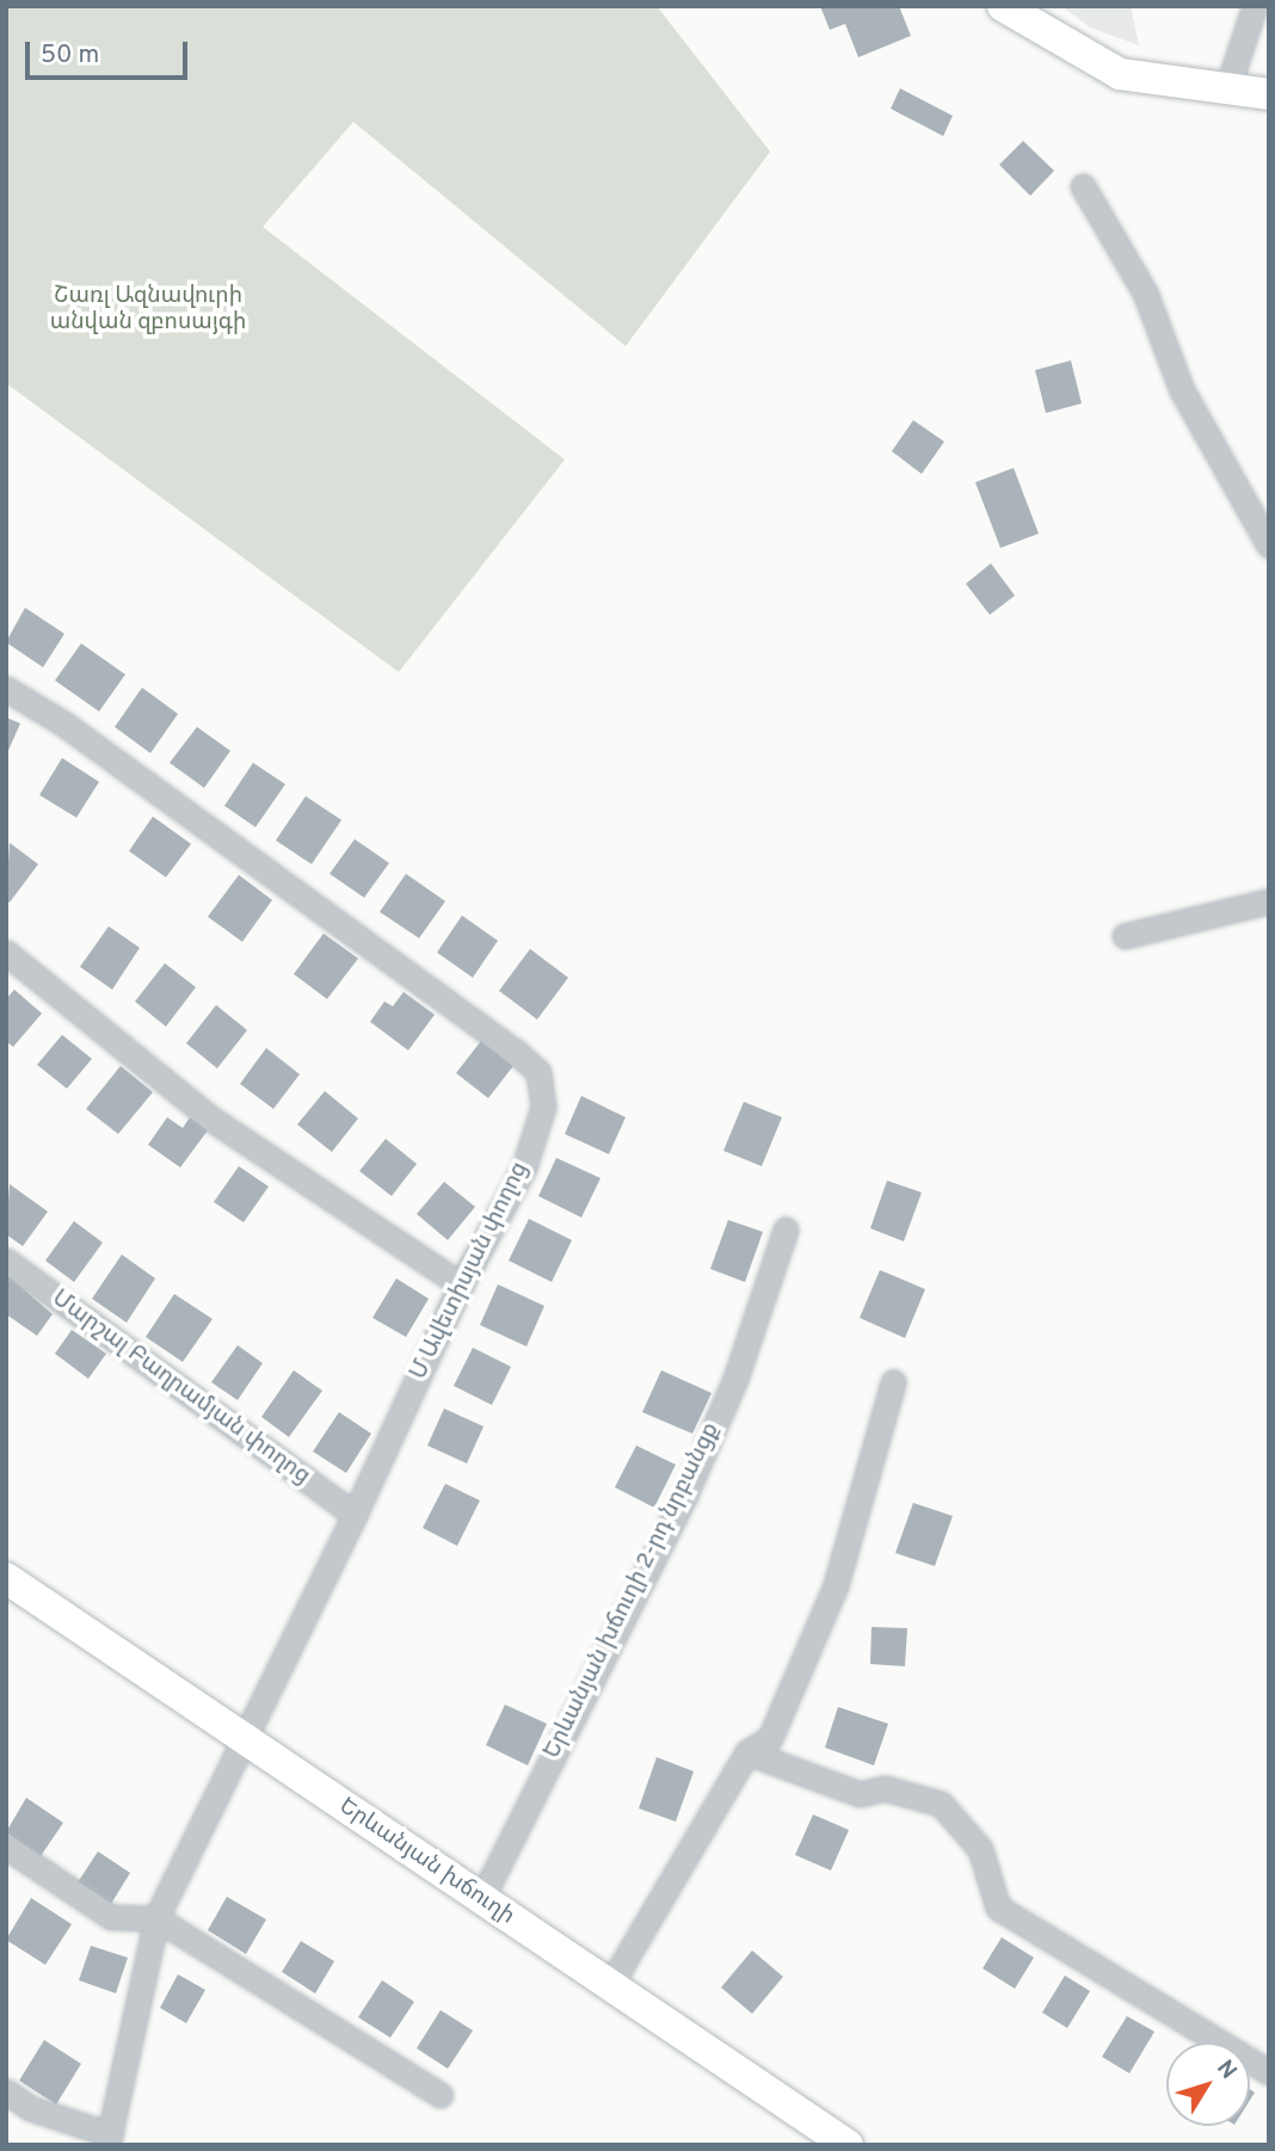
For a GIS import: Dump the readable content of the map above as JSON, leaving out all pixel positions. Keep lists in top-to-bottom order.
{
  "streets": {
    "street": [
      "Մ Ավետիսյան փողոց",
      "Մարշալ Բաղրամյան փողոց",
      "Երևանյան խճուղի 2-րդ նրբանցք",
      "Երևանյան խճուղի"
    ]
  },
  "crossings": [
    ["Մ Ավետիսյան փողոց", "Մարշալ Բաղրամյան փողոց"],
    ["Մ Ավետիսյան փողոց", "Երևանյան խճուղի"],
    ["Երևանյան խճուղի 2-րդ նրբանցք", "Երևանյան խճուղի"]
  ],
  "parks": ["Շառլ Ազնավուրի անվան զբոսայգի"],
  "scale_bar": "50 m",
  "north": "top right"
}
